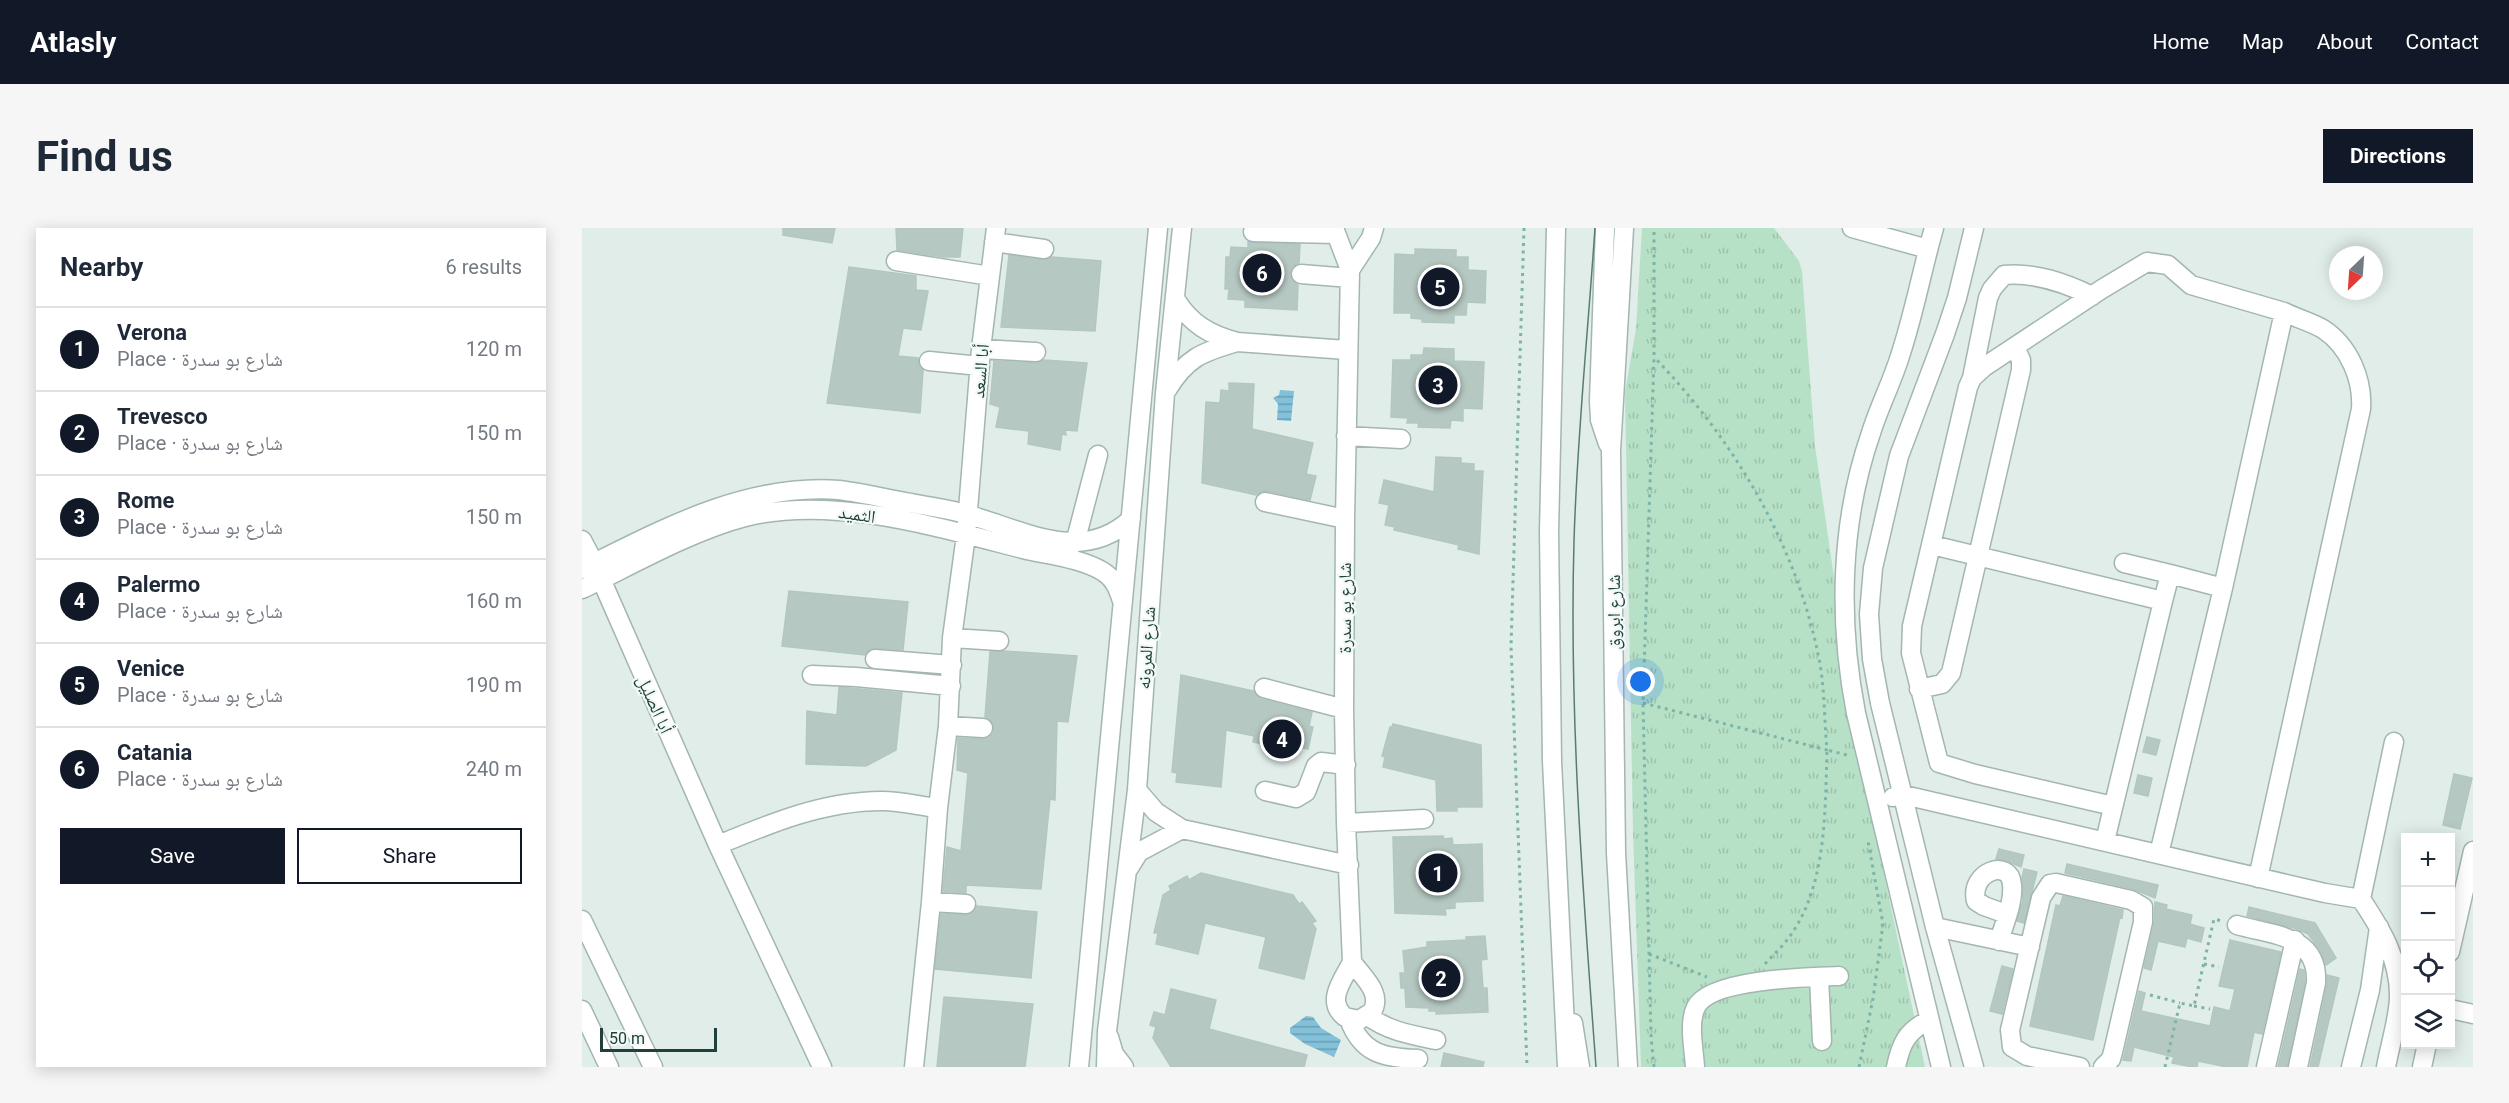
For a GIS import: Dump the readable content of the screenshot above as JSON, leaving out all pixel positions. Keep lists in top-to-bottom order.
{
  "streets": {
    "street": [
      "أبا السعد",
      "الثميد",
      "شارع بو سدرة",
      "شارع ابروق",
      "شارع المرونه",
      "أبا الصليل"
    ]
  },
  "crossings": [
    ["أبا السعد", "الثميد"],
    ["الثميد", "شارع المرونه"],
    ["الثميد", "أبا الصليل"]
  ],
  "scale_bar": "50 m",
  "north": "bottom left",
  "page": {
    "header": "Atlasly",
    "nav": [
      "Home",
      "Map",
      "About",
      "Contact"
    ],
    "buttons": [
      "Directions",
      ["Save", "Share"]
    ],
    "title": "Find us",
    "heading": ["Nearby", "6 results"],
    "pins": [
      "6",
      "5",
      "3",
      "4",
      "1",
      "2"
    ],
    "list": [
      {
        "mark": "1",
        "name": "Verona",
        "note": "Place · شارع بو سدرة",
        "value": "120 m"
      },
      {
        "mark": "2",
        "name": "Trevesco",
        "note": "Place · شارع بو سدرة",
        "value": "150 m"
      },
      {
        "mark": "3",
        "name": "Rome",
        "note": "Place · شارع بو سدرة",
        "value": "150 m"
      },
      {
        "mark": "4",
        "name": "Palermo",
        "note": "Place · شارع بو سدرة",
        "value": "160 m"
      },
      {
        "mark": "5",
        "name": "Venice",
        "note": "Place · شارع بو سدرة",
        "value": "190 m"
      },
      {
        "mark": "6",
        "name": "Catania",
        "note": "Place · شارع بو سدرة",
        "value": "240 m"
      }
    ],
    "map_buttons": ["+", "−"],
    "scale": "50 m"
  }
}
